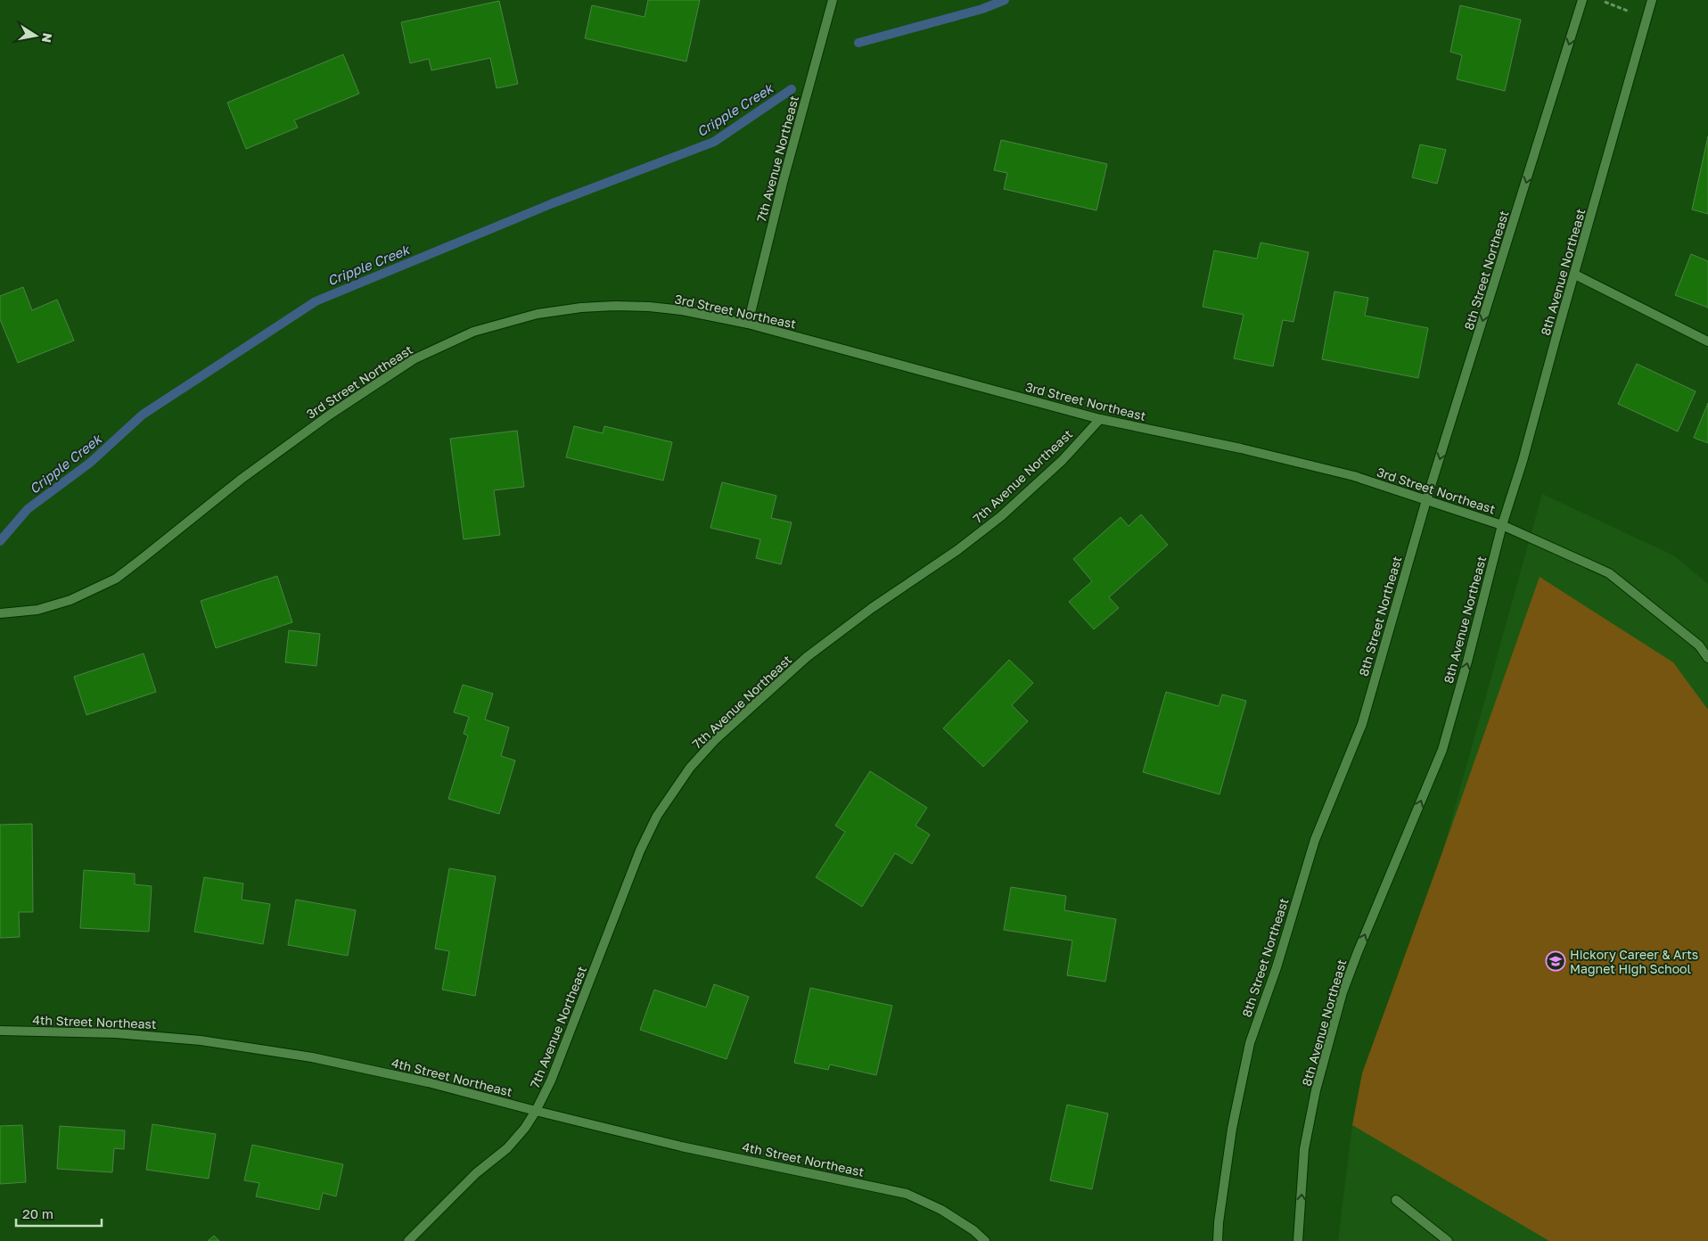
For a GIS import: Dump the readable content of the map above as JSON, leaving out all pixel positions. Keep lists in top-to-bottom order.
{
  "streets": {
    "street": [
      "7th Avenue Northeast",
      "8th Street Northeast",
      "8th Avenue Northeast",
      "3rd Street Northeast",
      "4th Street Northeast"
    ]
  },
  "crossings": [
    ["7th Avenue Northeast", "3rd Street Northeast"],
    ["7th Avenue Northeast", "4th Street Northeast"],
    ["8th Street Northeast", "3rd Street Northeast"],
    ["8th Avenue Northeast", "3rd Street Northeast"]
  ],
  "one_way": ["8th Street Northeast", "8th Avenue Northeast"],
  "water": ["Cripple Creek"],
  "places": {
    "school or university": ["Hickory Career & Arts Magnet High School"]
  },
  "scale_bar": "20 m",
  "north": "right"
}
